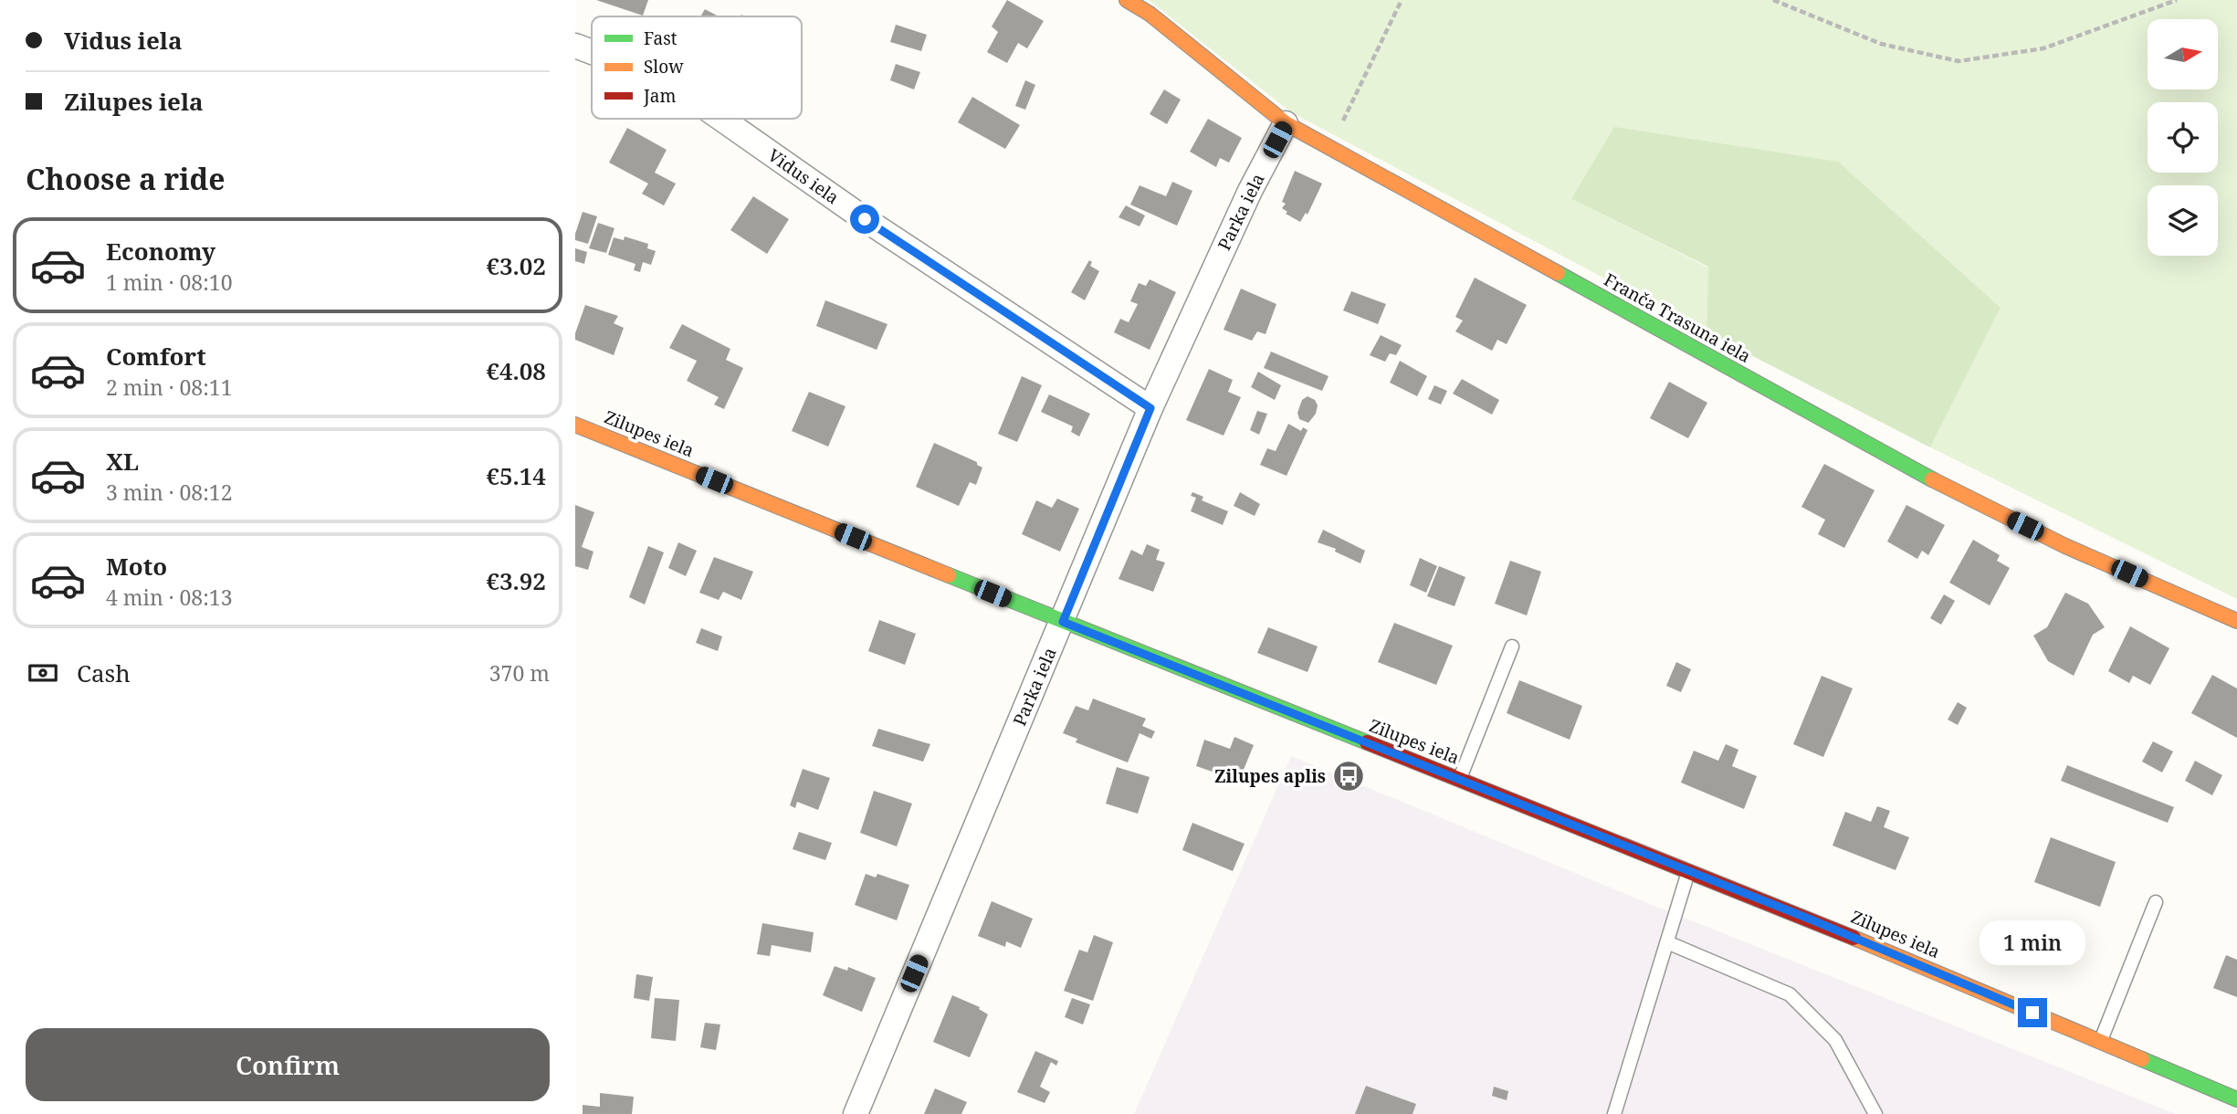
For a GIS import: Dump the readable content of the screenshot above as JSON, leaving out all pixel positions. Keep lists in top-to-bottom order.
{
  "streets": {
    "main road": ["Franča Trasuna iela", "Zilupes iela"],
    "street": ["Vidus iela", "Parka iela"]
  },
  "crossings": [
    ["Vidus iela", "Parka iela"],
    ["Parka iela", "Franča Trasuna iela"],
    ["Parka iela", "Zilupes iela"]
  ],
  "places": {
    "bus stop": ["Zilupes aplis"]
  },
  "legend": ["Fast", "Slow", "Jam"],
  "north": "right",
  "page": {
    "banner": ["Vidus iela", "Zilupes iela"],
    "heading": "Choose a ride",
    "list": [
      {
        "name": "Economy",
        "note": "1 min · 08:10",
        "value": "€3.02"
      },
      {
        "name": "Comfort",
        "note": "2 min · 08:11",
        "value": "€4.08"
      },
      {
        "name": "XL",
        "note": "3 min · 08:12",
        "value": "€5.14"
      },
      {
        "name": "Moto",
        "note": "4 min · 08:13",
        "value": "€3.92"
      }
    ],
    "pay": ["Cash", "370 m"],
    "bubble": "1 min",
    "buttons": "Confirm"
  }
}
